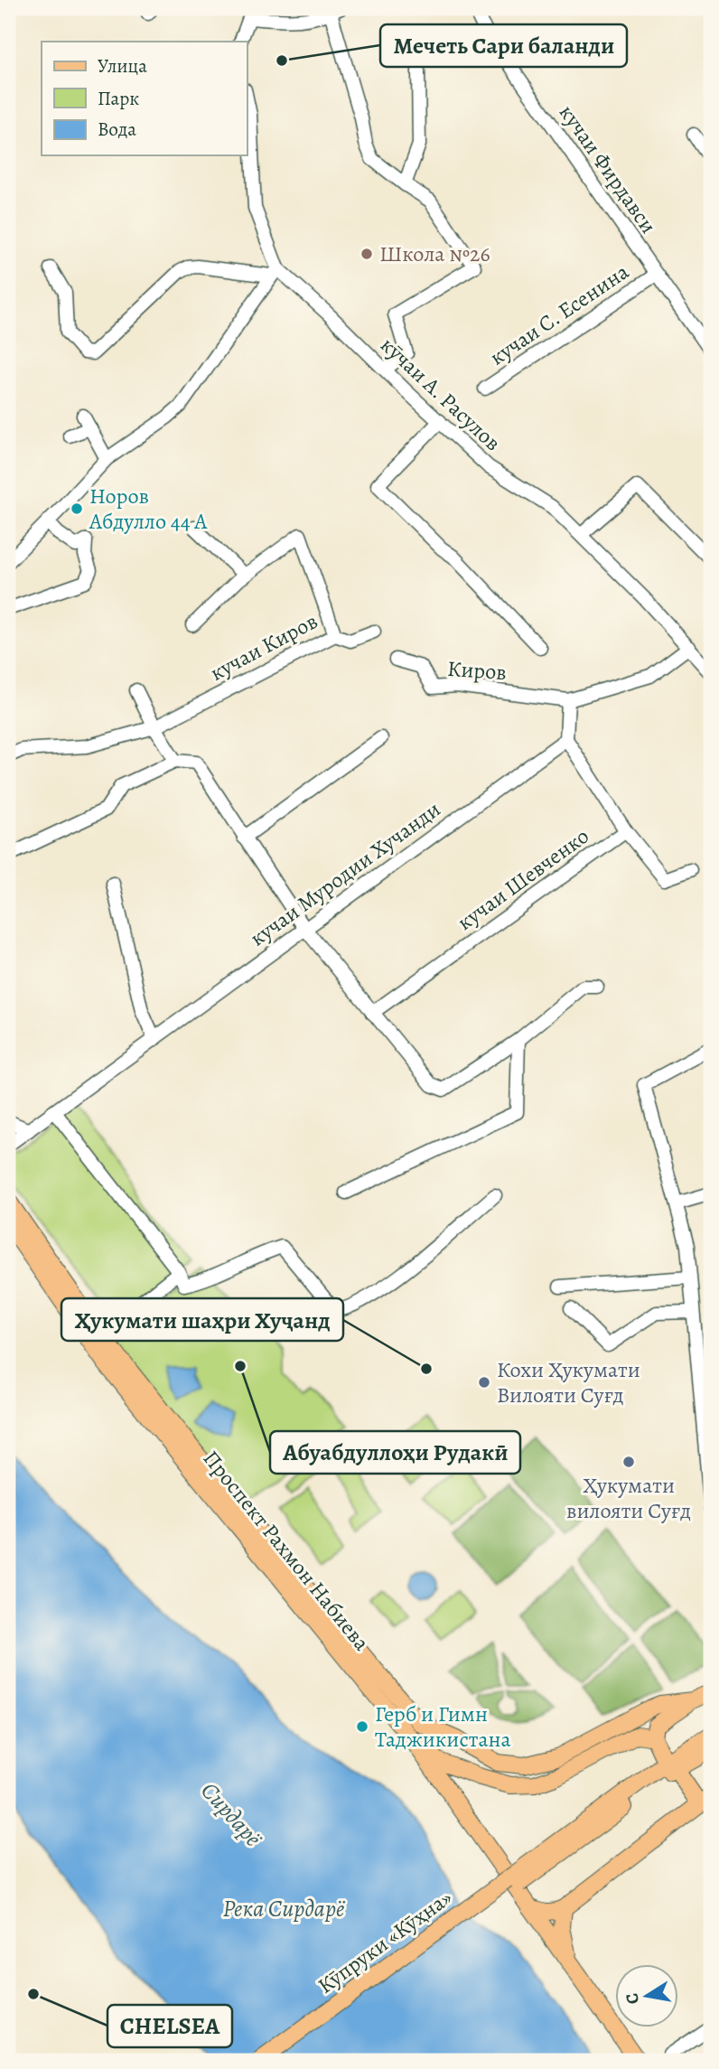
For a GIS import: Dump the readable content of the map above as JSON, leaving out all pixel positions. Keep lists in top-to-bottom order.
{
  "streets": {
    "main road": ["Проспект Рахмон Набиева", "Кӯпруки «Кӯҳна»"],
    "street": [
      "кучаи Фирдавси",
      "кучаи С. Есенина",
      "кӯчаи А. Расулов",
      "кучаи Киров",
      "Киров",
      "кучаи Муродии Хучанди",
      "кучаи Шевченко"
    ]
  },
  "crossings": [
    ["кучаи Фирдавси", "кучаи С. Есенина"]
  ],
  "water": ["Сирдарё", "Река Сирдарё"],
  "places": [
    "Мечеть Сари баланди",
    "Школа №26",
    "Норов Абдулло 44 А",
    "Абуабдуллоҳи Рудакӣ",
    "Ҳукумати шаҳри Хуҷанд",
    "Кохи Ҳукумати Вилояти Суғд",
    "Ҳукумати вилояти Суғд",
    "Герб и Гимн Таджикистана",
    "CHELSEA"
  ],
  "legend": ["Улица", "Парк", "Вода"],
  "north": "left"
}
